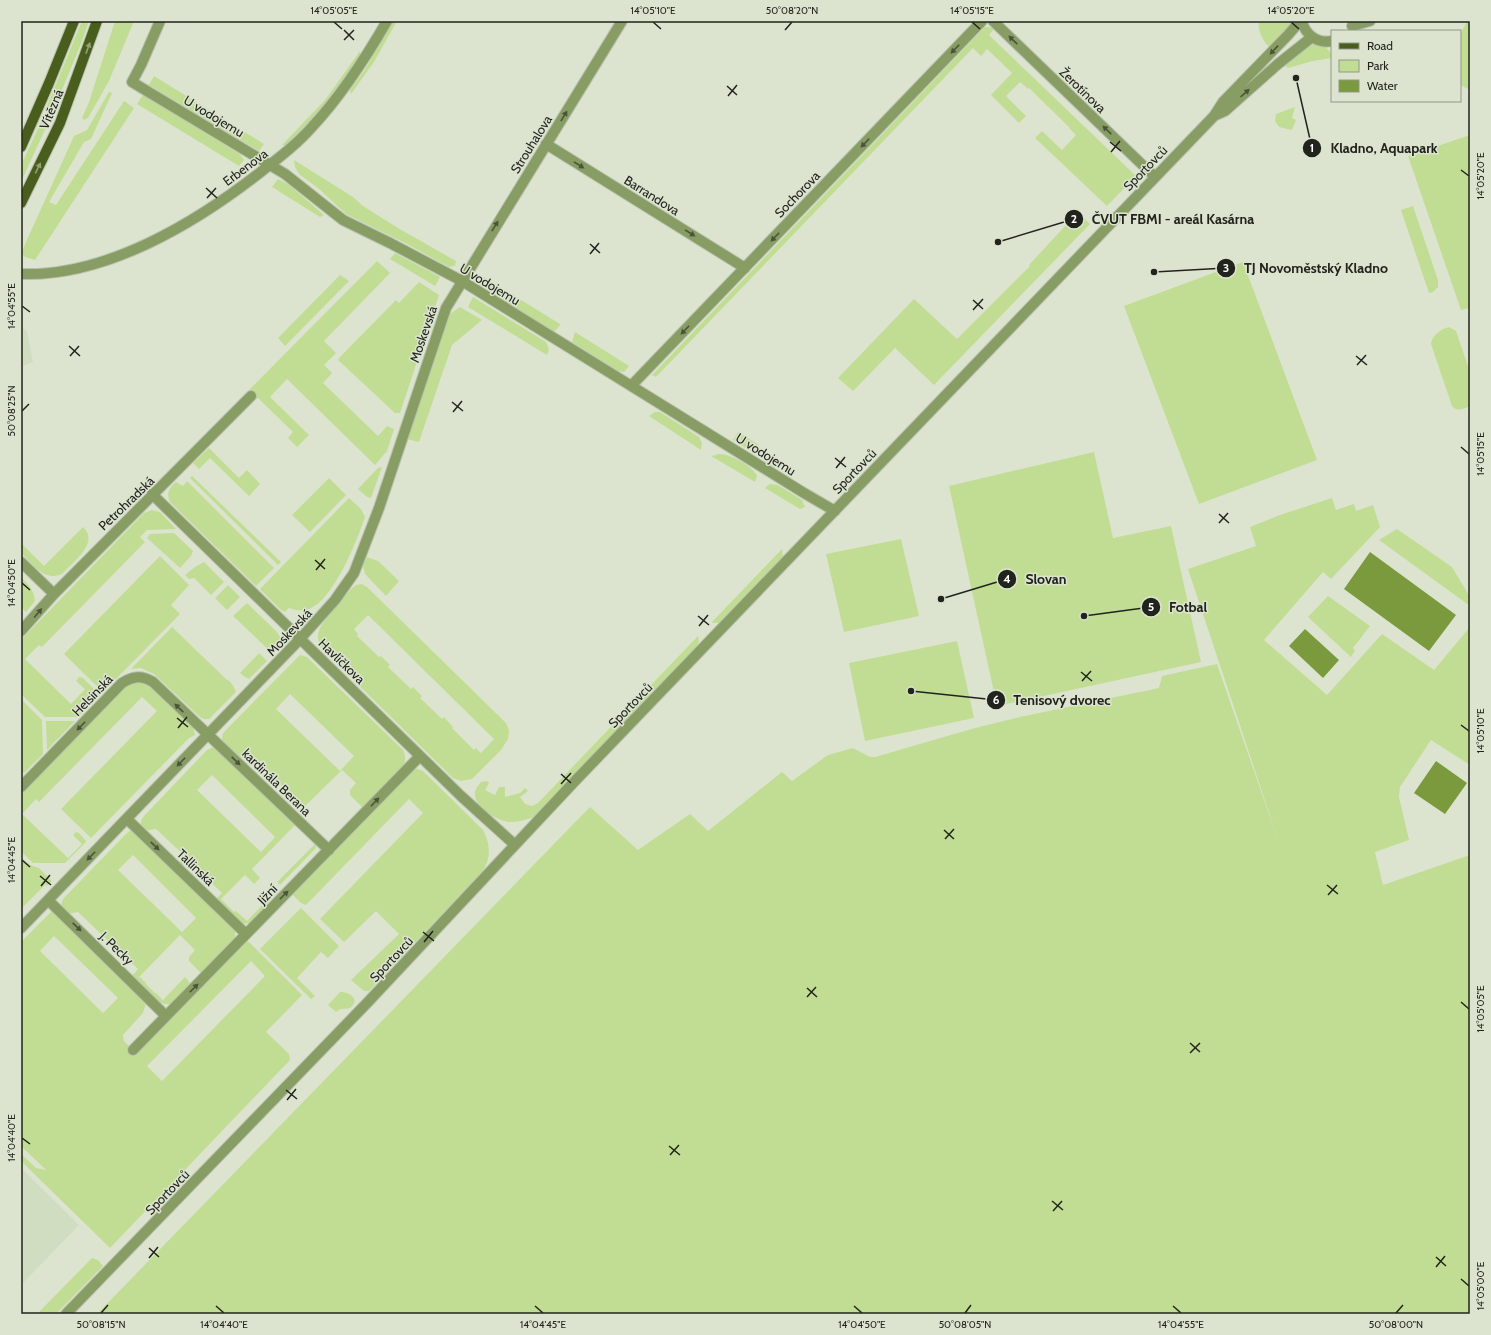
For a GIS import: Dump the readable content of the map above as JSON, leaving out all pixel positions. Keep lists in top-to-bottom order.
{
  "streets": {
    "main road": ["Vítězná"],
    "street": [
      "Žerotínova",
      "U vodojemu",
      "Strouhalova",
      "Erbenova",
      "Sportovců",
      "Sochorova",
      "Barrandova",
      "Moskevská",
      "Petrohradská",
      "Havlíčkova",
      "Helsinská",
      "kardinála Berana",
      "Tallinská",
      "Jižní",
      "J. Pecky"
    ]
  },
  "crossings": [
    ["Žerotínova", "Sportovců"],
    ["U vodojemu", "Strouhalova"],
    ["U vodojemu", "Erbenova"],
    ["U vodojemu", "Sportovců"],
    ["U vodojemu", "Sochorova"],
    ["U vodojemu", "Moskevská"],
    ["Strouhalova", "Barrandova"],
    ["Strouhalova", "Moskevská"],
    ["Sportovců", "Havlíčkova"],
    ["Sochorova", "Barrandova"],
    ["Moskevská", "Havlíčkova"],
    ["Moskevská", "Helsinská"],
    ["Moskevská", "kardinála Berana"],
    ["Moskevská", "Tallinská"],
    ["Moskevská", "J. Pecky"],
    ["Petrohradská", "Havlíčkova"],
    ["Havlíčkova", "Jižní"],
    ["Helsinská", "kardinála Berana"],
    ["kardinála Berana", "Jižní"],
    ["Tallinská", "Jižní"],
    ["Jižní", "J. Pecky"]
  ],
  "one_way": [
    "Žerotínova",
    "Strouhalova",
    "Sochorova",
    "Barrandova",
    "kardinála Berana",
    "Tallinská",
    "Jižní",
    "J. Pecky"
  ],
  "places": [
    "Kladno, Aquapark",
    "ČVUT FBMI - areál Kasárna",
    "TJ Novoměstský Kladno",
    "Slovan",
    "Fotbal",
    "Tenisový dvorec"
  ],
  "legend": ["Road", "Park", "Water"],
  "coordinates": [
    "14°05'05\"E",
    "14°05'10\"E",
    "50°08'20\"N",
    "14°05'15\"E",
    "14°05'20\"E",
    "14°04'55\"E",
    "50°08'25\"N",
    "14°04'50\"E",
    "14°04'45\"E",
    "14°04'40\"E",
    "14°05'00\"E",
    "50°08'15\"N",
    "50°08'05\"N",
    "50°08'00\"N"
  ]
}
